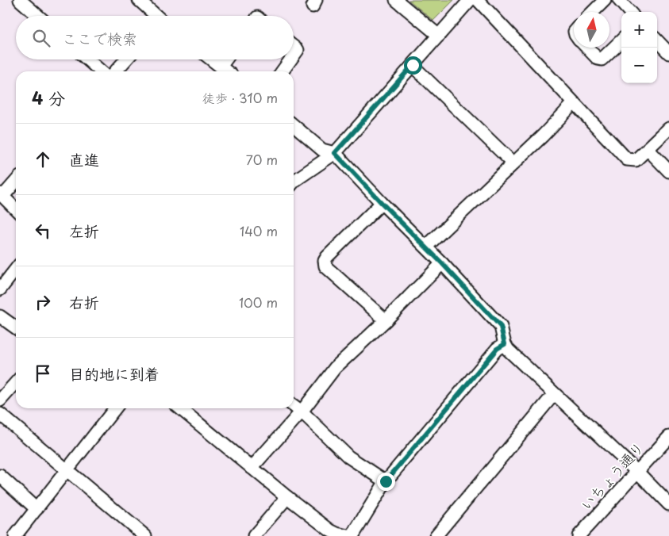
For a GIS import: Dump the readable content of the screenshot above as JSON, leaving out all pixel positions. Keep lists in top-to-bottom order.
{
  "streets": {
    "street": ["いちょう通り"]
  },
  "north": "top",
  "page": {
    "map_buttons": ["+", "−"],
    "search": "ここで検索",
    "heading": ["4 分", "徒歩 · 310 m"],
    "list": [
      ["直進", "70 m"],
      ["左折", "140 m"],
      ["右折", "100 m"],
      "目的地に到着"
    ]
  }
}
